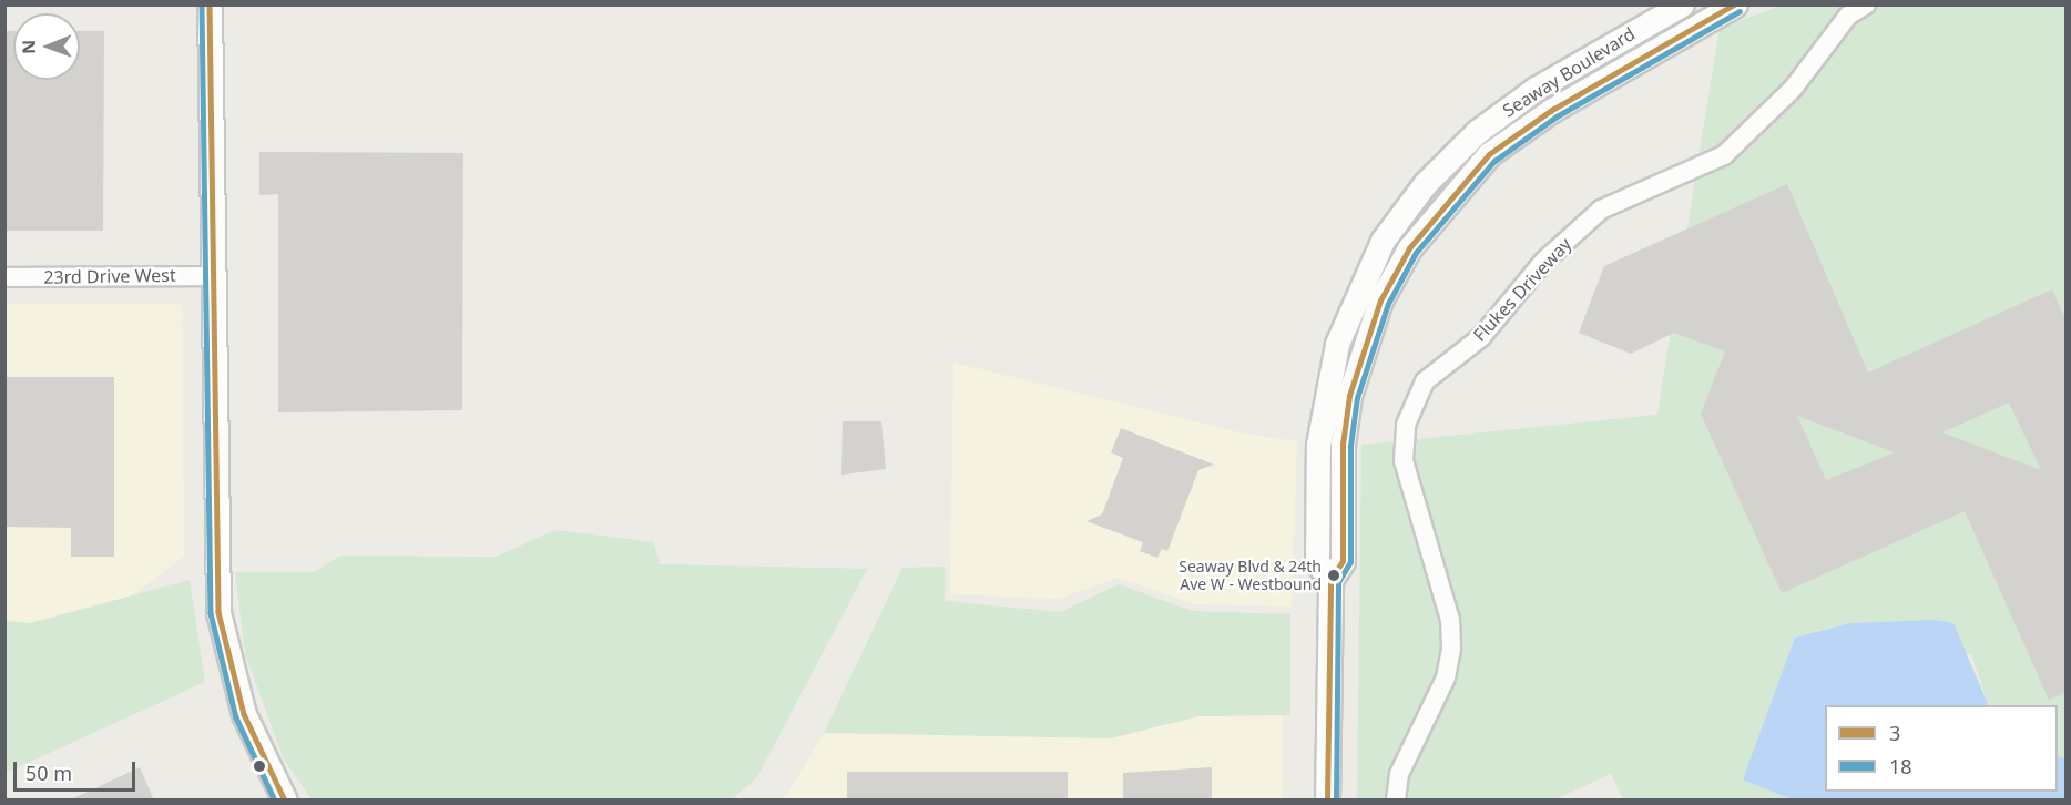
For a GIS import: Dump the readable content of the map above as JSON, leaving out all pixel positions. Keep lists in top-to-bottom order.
{
  "streets": {
    "street": ["Seaway Boulevard", "23rd Drive West", "Flukes Driveway"]
  },
  "places": ["Seaway Blvd & 24th Ave W - Westbound"],
  "lines": ["transit line 3", "transit line 18"],
  "legend": ["3", "18"],
  "scale_bar": "50 m",
  "north": "left"
}
